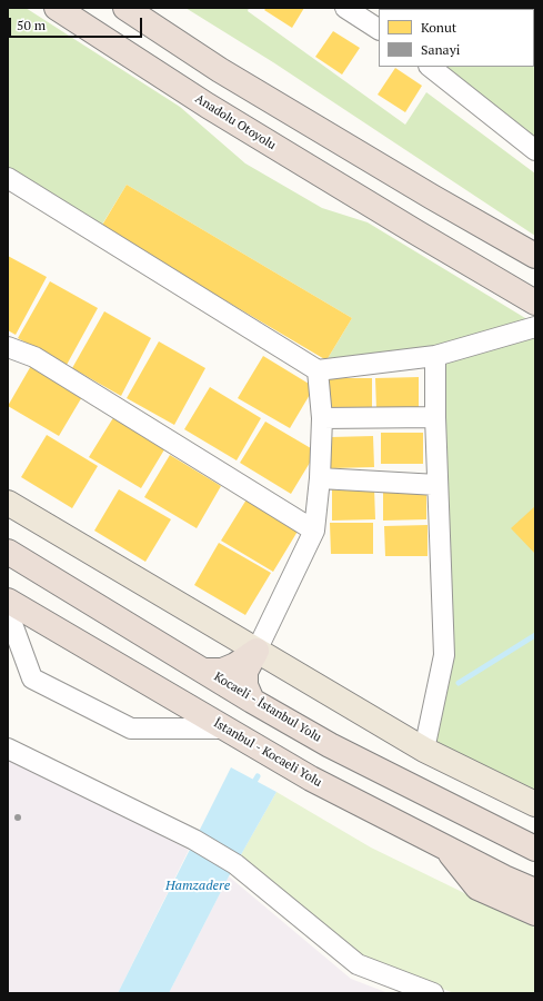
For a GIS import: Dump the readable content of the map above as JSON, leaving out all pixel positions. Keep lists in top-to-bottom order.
{
  "streets": {
    "highway": ["Anadolu Otoyolu", "Kocaeli - İstanbul Yolu", "İstanbul - Kocaeli Yolu"]
  },
  "water": ["Hamzadere"],
  "legend": ["Konut", "Sanayi"],
  "scale_bar": "50 m"
}
